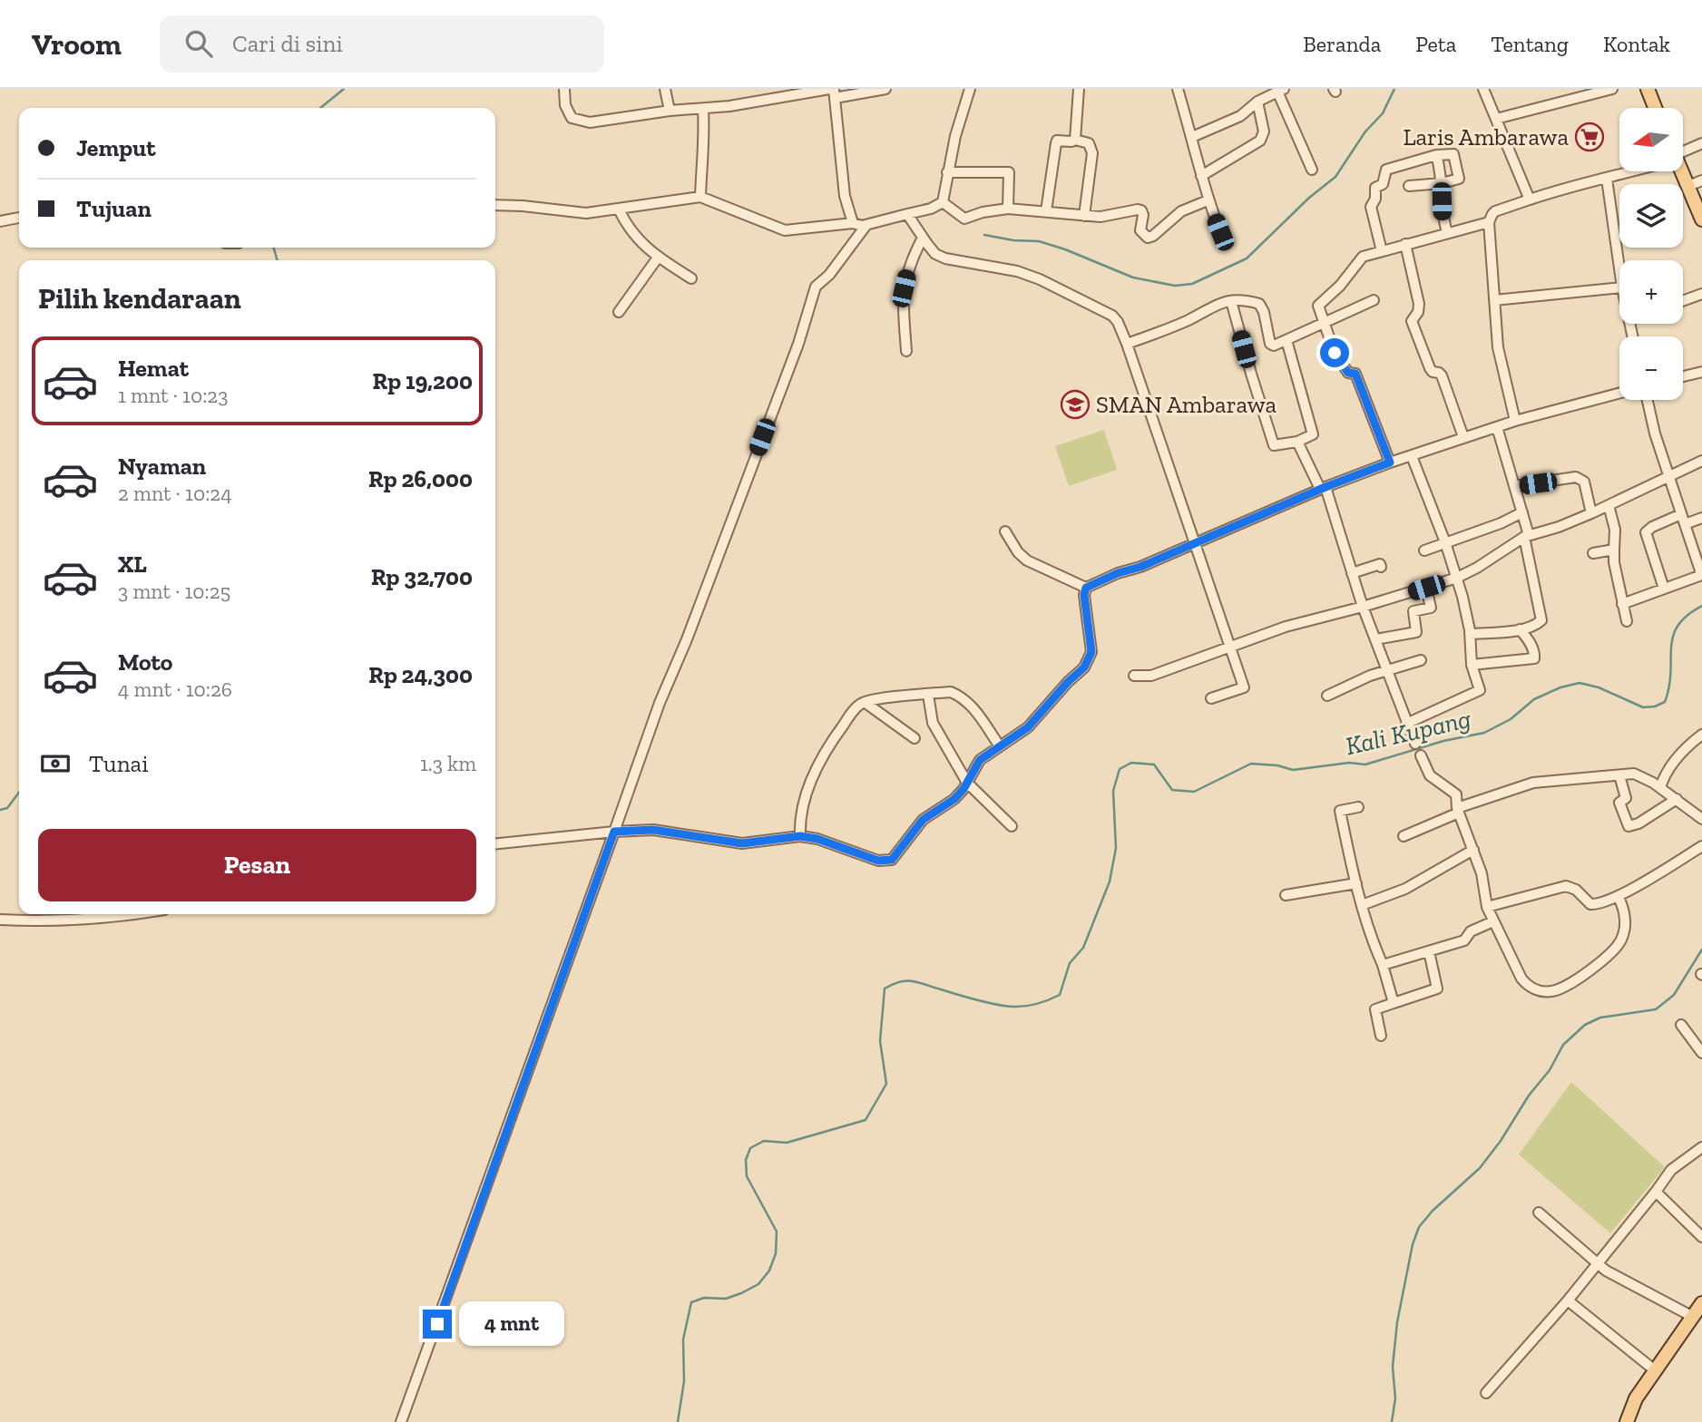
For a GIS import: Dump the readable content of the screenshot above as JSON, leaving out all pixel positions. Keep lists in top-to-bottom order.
{
  "water": ["Kali Kupang"],
  "places": {
    "supermarket": ["Laris Ambarawa"],
    "school or university": ["SMAN Ambarawa"]
  },
  "north": "left",
  "page": {
    "header": "Vroom",
    "search": "Cari di sini",
    "nav": [
      "Beranda",
      "Peta",
      "Tentang",
      "Kontak"
    ],
    "map_buttons": ["+", "−"],
    "banner": ["Jemput", "Tujuan"],
    "heading": "Pilih kendaraan",
    "list": [
      {
        "name": "Hemat",
        "note": "1 mnt · 10:23",
        "value": "Rp 19,200"
      },
      {
        "name": "Nyaman",
        "note": "2 mnt · 10:24",
        "value": "Rp 26,000"
      },
      {
        "name": "XL",
        "note": "3 mnt · 10:25",
        "value": "Rp 32,700"
      },
      {
        "name": "Moto",
        "note": "4 mnt · 10:26",
        "value": "Rp 24,300"
      }
    ],
    "pay": ["Tunai", "1.3 km"],
    "buttons": "Pesan",
    "bubble": "4 mnt"
  }
}
